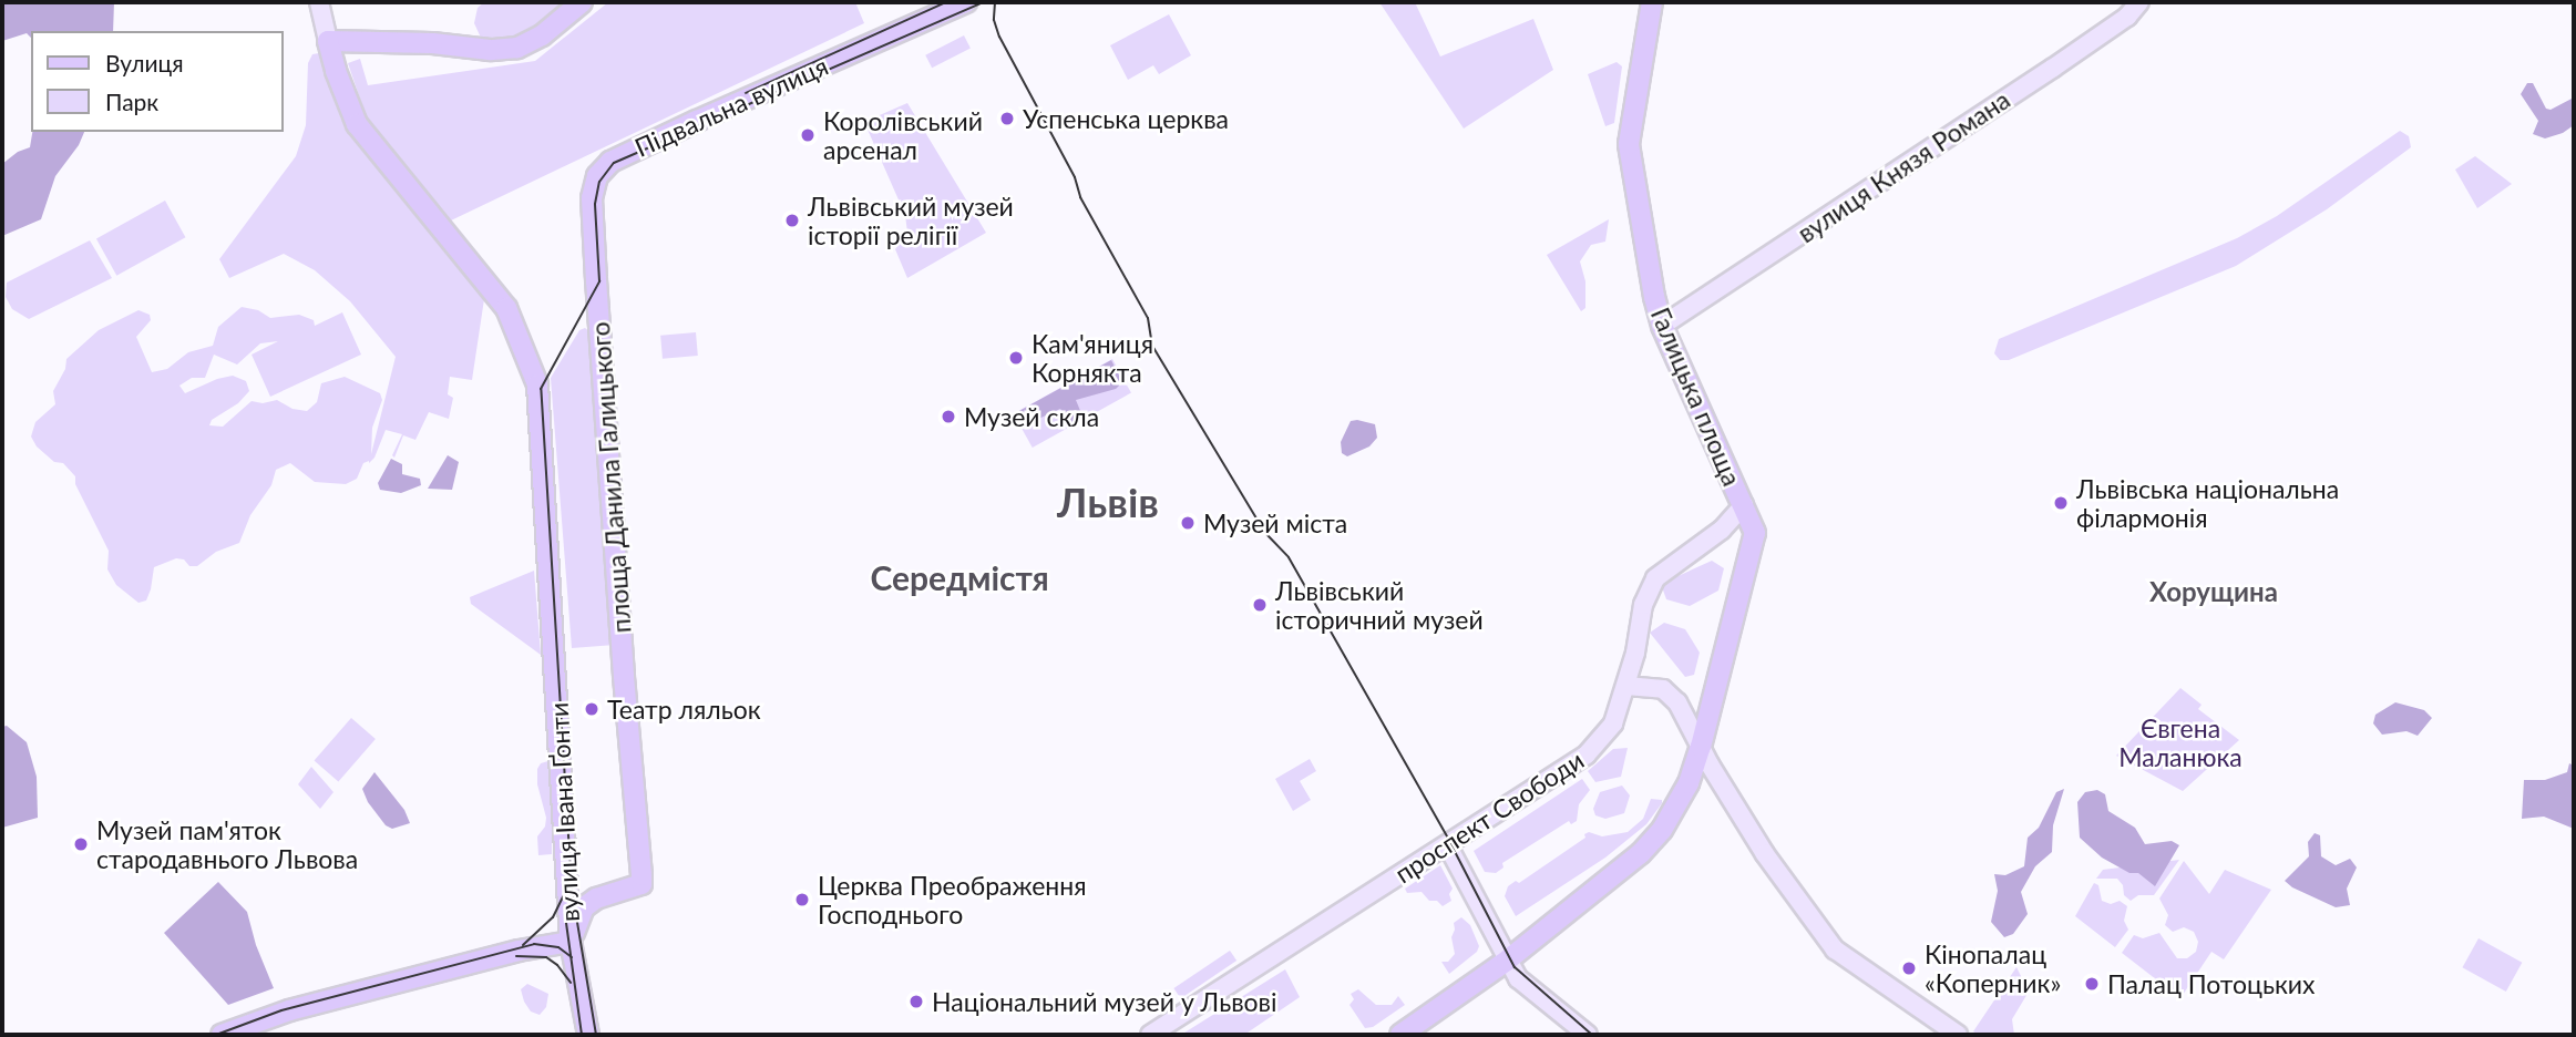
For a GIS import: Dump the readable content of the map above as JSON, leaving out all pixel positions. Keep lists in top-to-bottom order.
{
  "streets": {
    "main road": [
      "Підвальна вулиця",
      "вулиця Князя Романа",
      "Галицька площа",
      "площа Данила Галицького",
      "вулиця Івана Ґонти",
      "проспект Свободи"
    ]
  },
  "crossings": [
    ["Підвальна вулиця", "площа Данила Галицького"],
    ["вулиця Князя Романа", "Галицька площа"],
    ["Галицька площа", "проспект Свободи"],
    ["площа Данила Галицького", "вулиця Івана Ґонти"]
  ],
  "districts": ["Львів", "Середмістя", "Хорущина"],
  "parks": ["Євгена Маланюка"],
  "places": [
    "Успенська церква",
    "Королівський арсенал",
    "Львівський музей історії релігії",
    "Кам'яниця Корнякта",
    "Музей скла",
    "Львівська національна філармонія",
    "Музей міста",
    "Львівський історичний музей",
    "Театр ляльок",
    "Музей пам'яток стародавнього Львова",
    "Церква Преображення Господнього",
    "Кінопалац «Коперник»",
    "Палац Потоцьких",
    "Національний музей у Львові"
  ],
  "legend": ["Вулиця", "Парк"]
}
